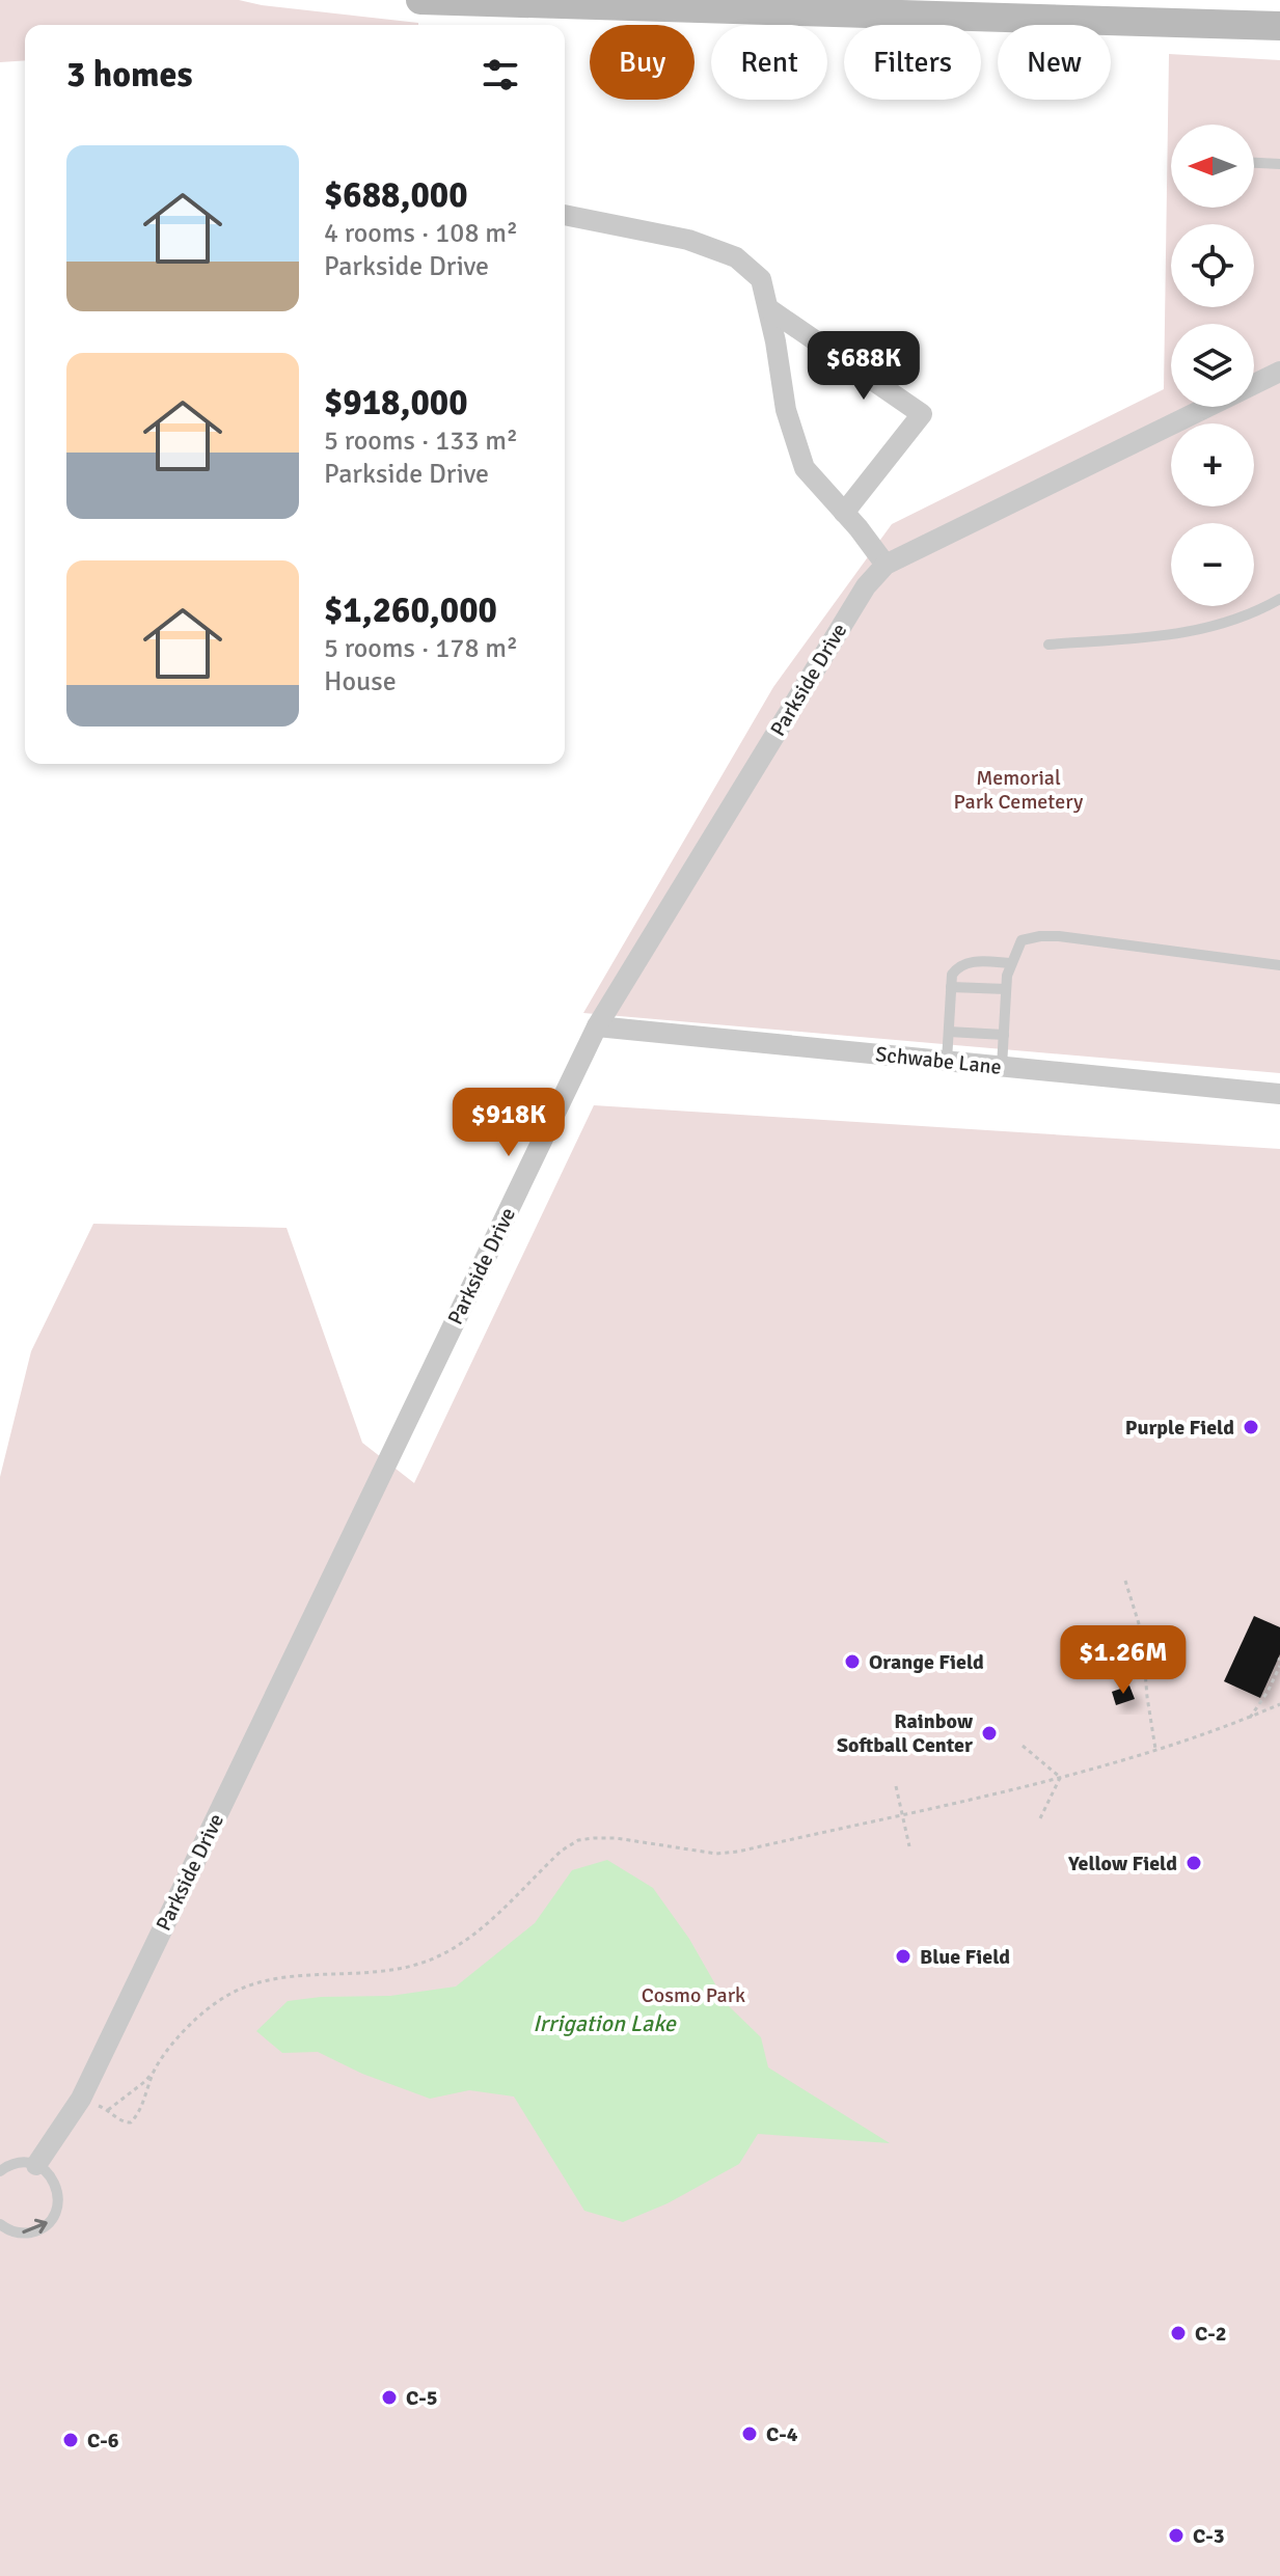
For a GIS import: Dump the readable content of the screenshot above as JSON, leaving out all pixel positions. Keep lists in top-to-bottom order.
{
  "streets": {
    "street": ["Parkside Drive", "Schwabe Lane"]
  },
  "crossings": [
    ["Parkside Drive", "Schwabe Lane"]
  ],
  "water": ["Irrigation Lake"],
  "parks": ["Memorial Park Cemetery", "Cosmo Park"],
  "places": [
    "Purple Field",
    "Orange Field",
    "Rainbow Softball Center",
    "Yellow Field",
    "Blue Field",
    "C-2",
    "C-5",
    "C-4",
    "C-6",
    "C-3"
  ],
  "north": "left",
  "page": {
    "chip": [
      "Buy",
      "Rent",
      "Filters",
      "New"
    ],
    "heading": "3 homes",
    "map_buttons": ["+", "−"],
    "list": [
      {
        "name": "$688,000",
        "note": "4 rooms · 108 m² · Parkside Drive"
      },
      {
        "name": "$918,000",
        "note": "5 rooms · 133 m² · Parkside Drive"
      },
      {
        "name": "$1,260,000",
        "note": "5 rooms · 178 m² · House"
      }
    ],
    "price": ["$688K", "$918K", "$1.26M"]
  }
}
